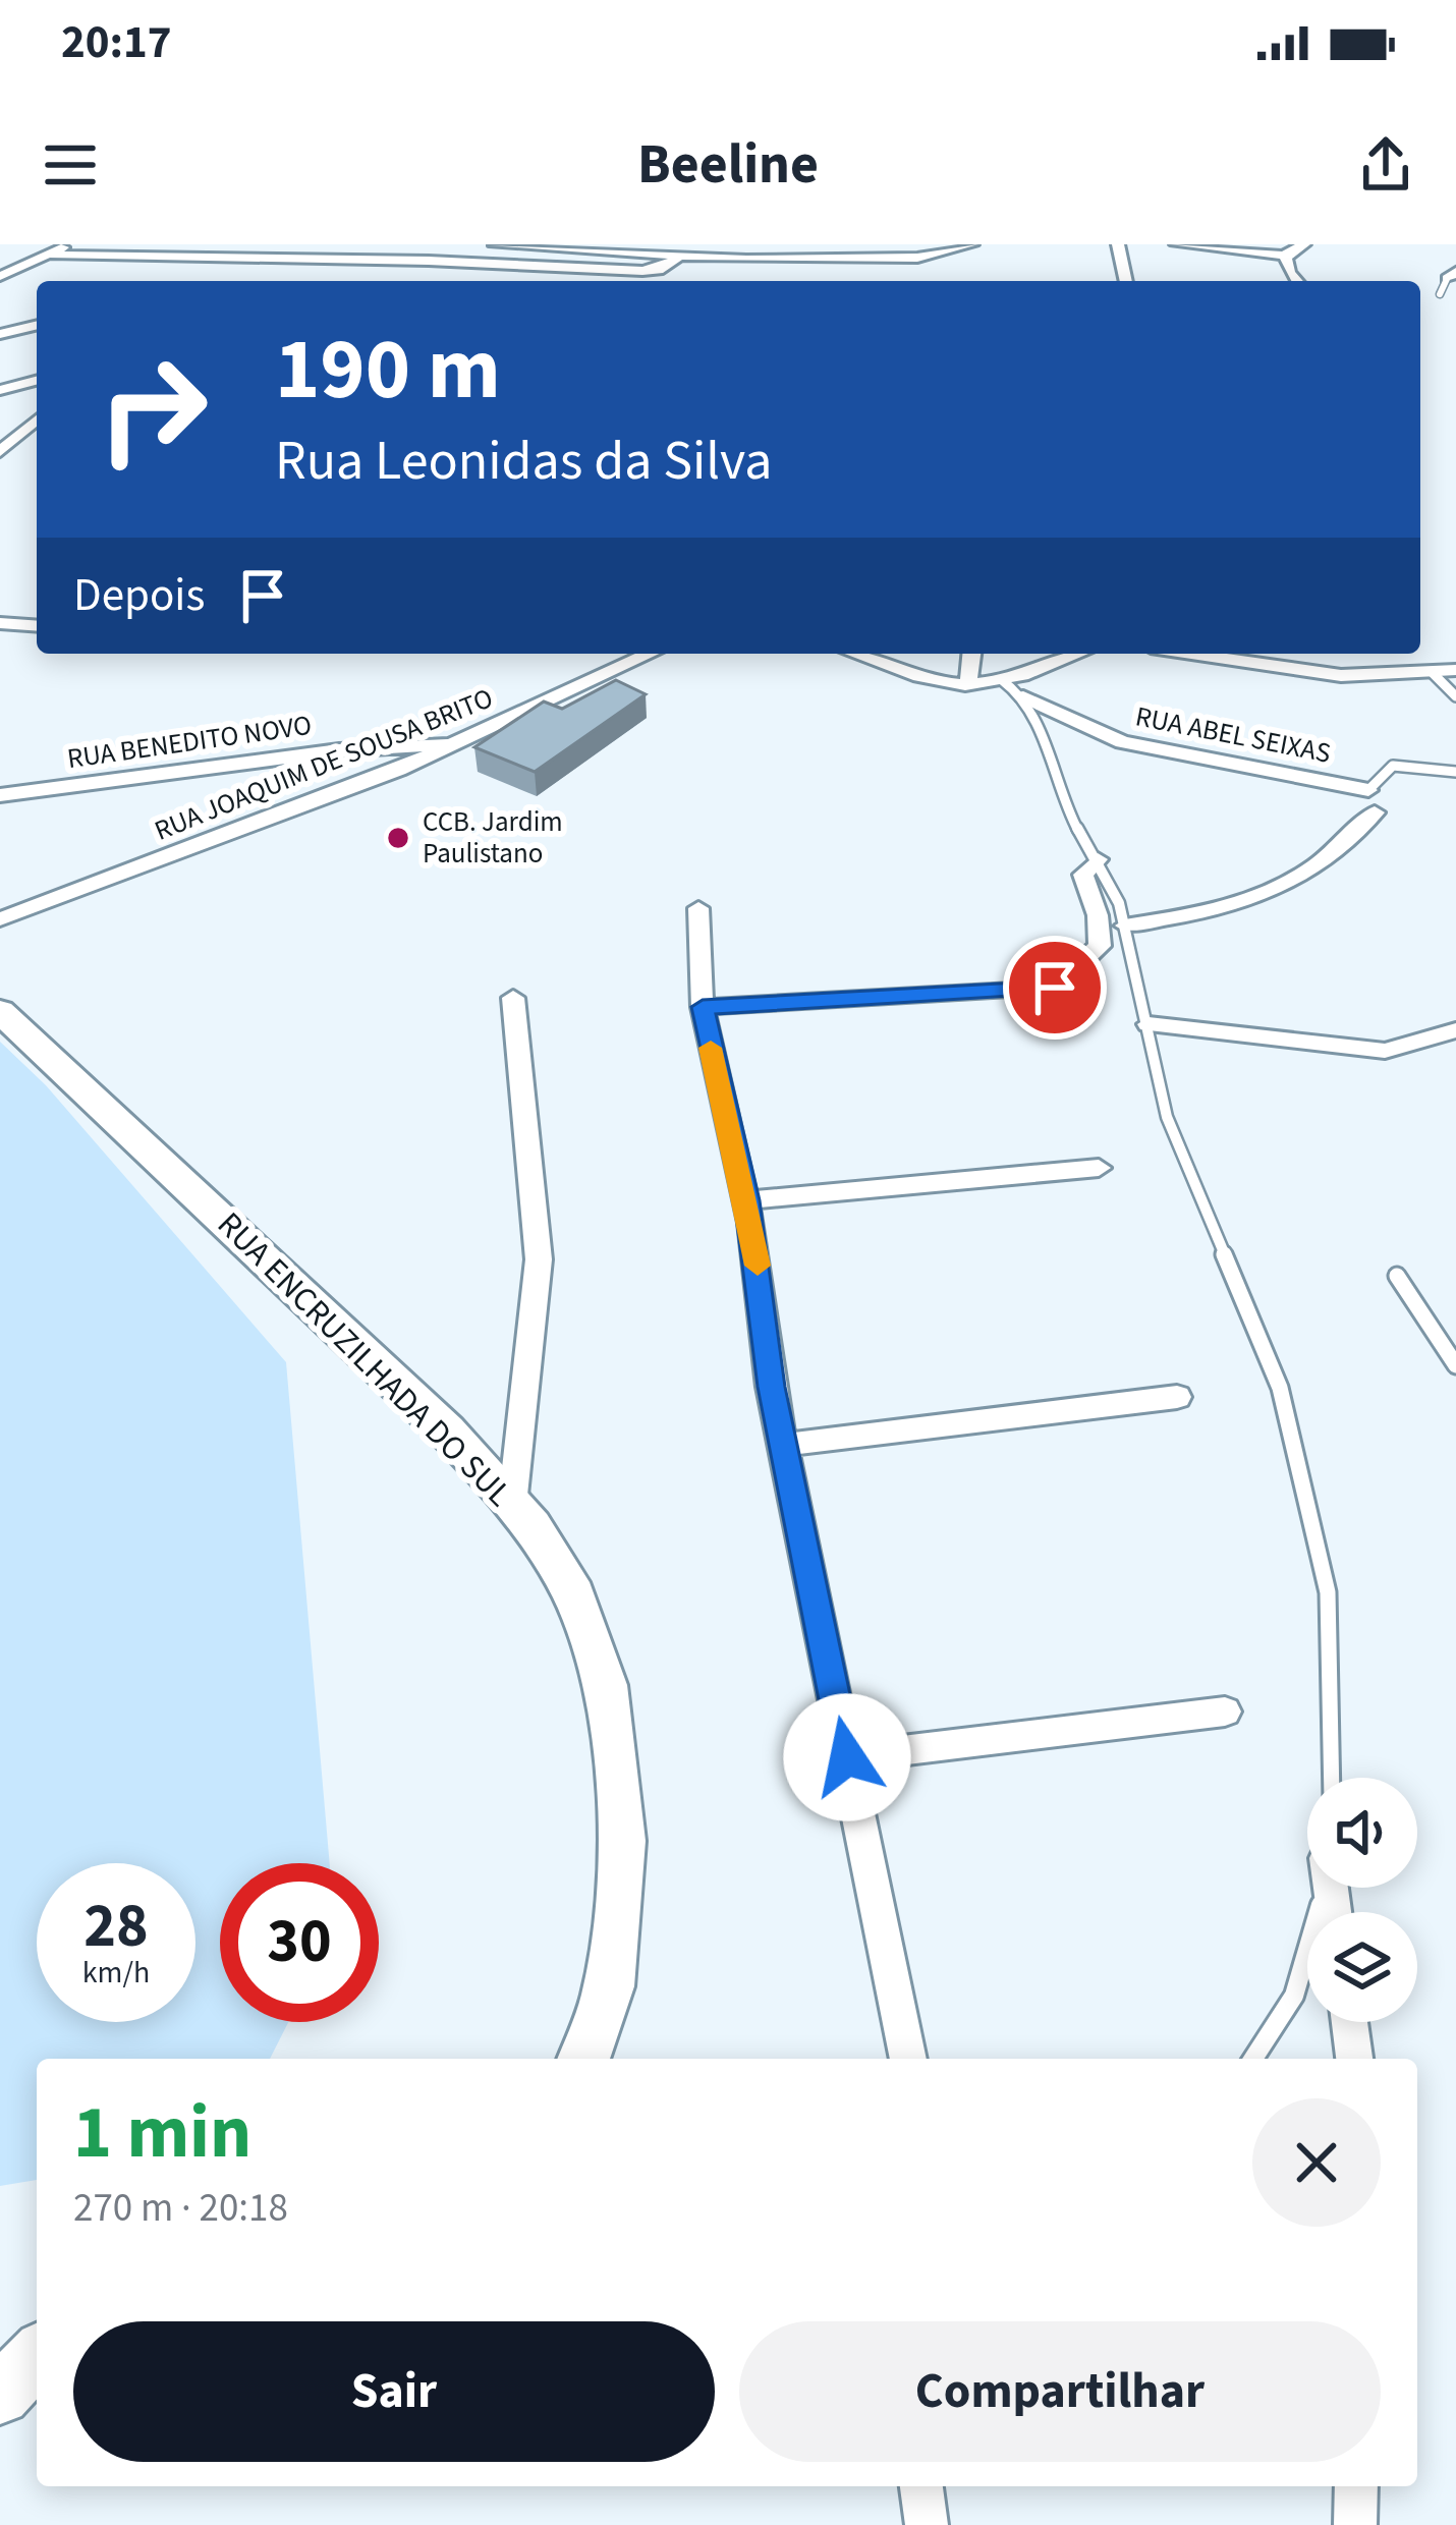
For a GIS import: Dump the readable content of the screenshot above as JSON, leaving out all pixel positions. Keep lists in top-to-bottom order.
{
  "streets": {
    "street": [
      "RUA ABEL SEIXAS",
      "RUA BENEDITO NOVO",
      "RUA JOAQUIM DE SOUSA BRITO",
      "RUA ENCRUZILHADA DO SUL"
    ]
  },
  "crossings": [
    ["RUA BENEDITO NOVO", "RUA JOAQUIM DE SOUSA BRITO"]
  ],
  "places": ["CCB. Jardim Paulistano"],
  "page": {
    "status": "20:17",
    "header": "Beeline",
    "turn": ["190 m", "Rua Leonidas da Silva"],
    "then": "Depois",
    "speed": "28 km/h",
    "limit": "30",
    "heading": ["1 min", "270 m · 20:18"],
    "buttons": ["Sair", "Compartilhar"]
  }
}
